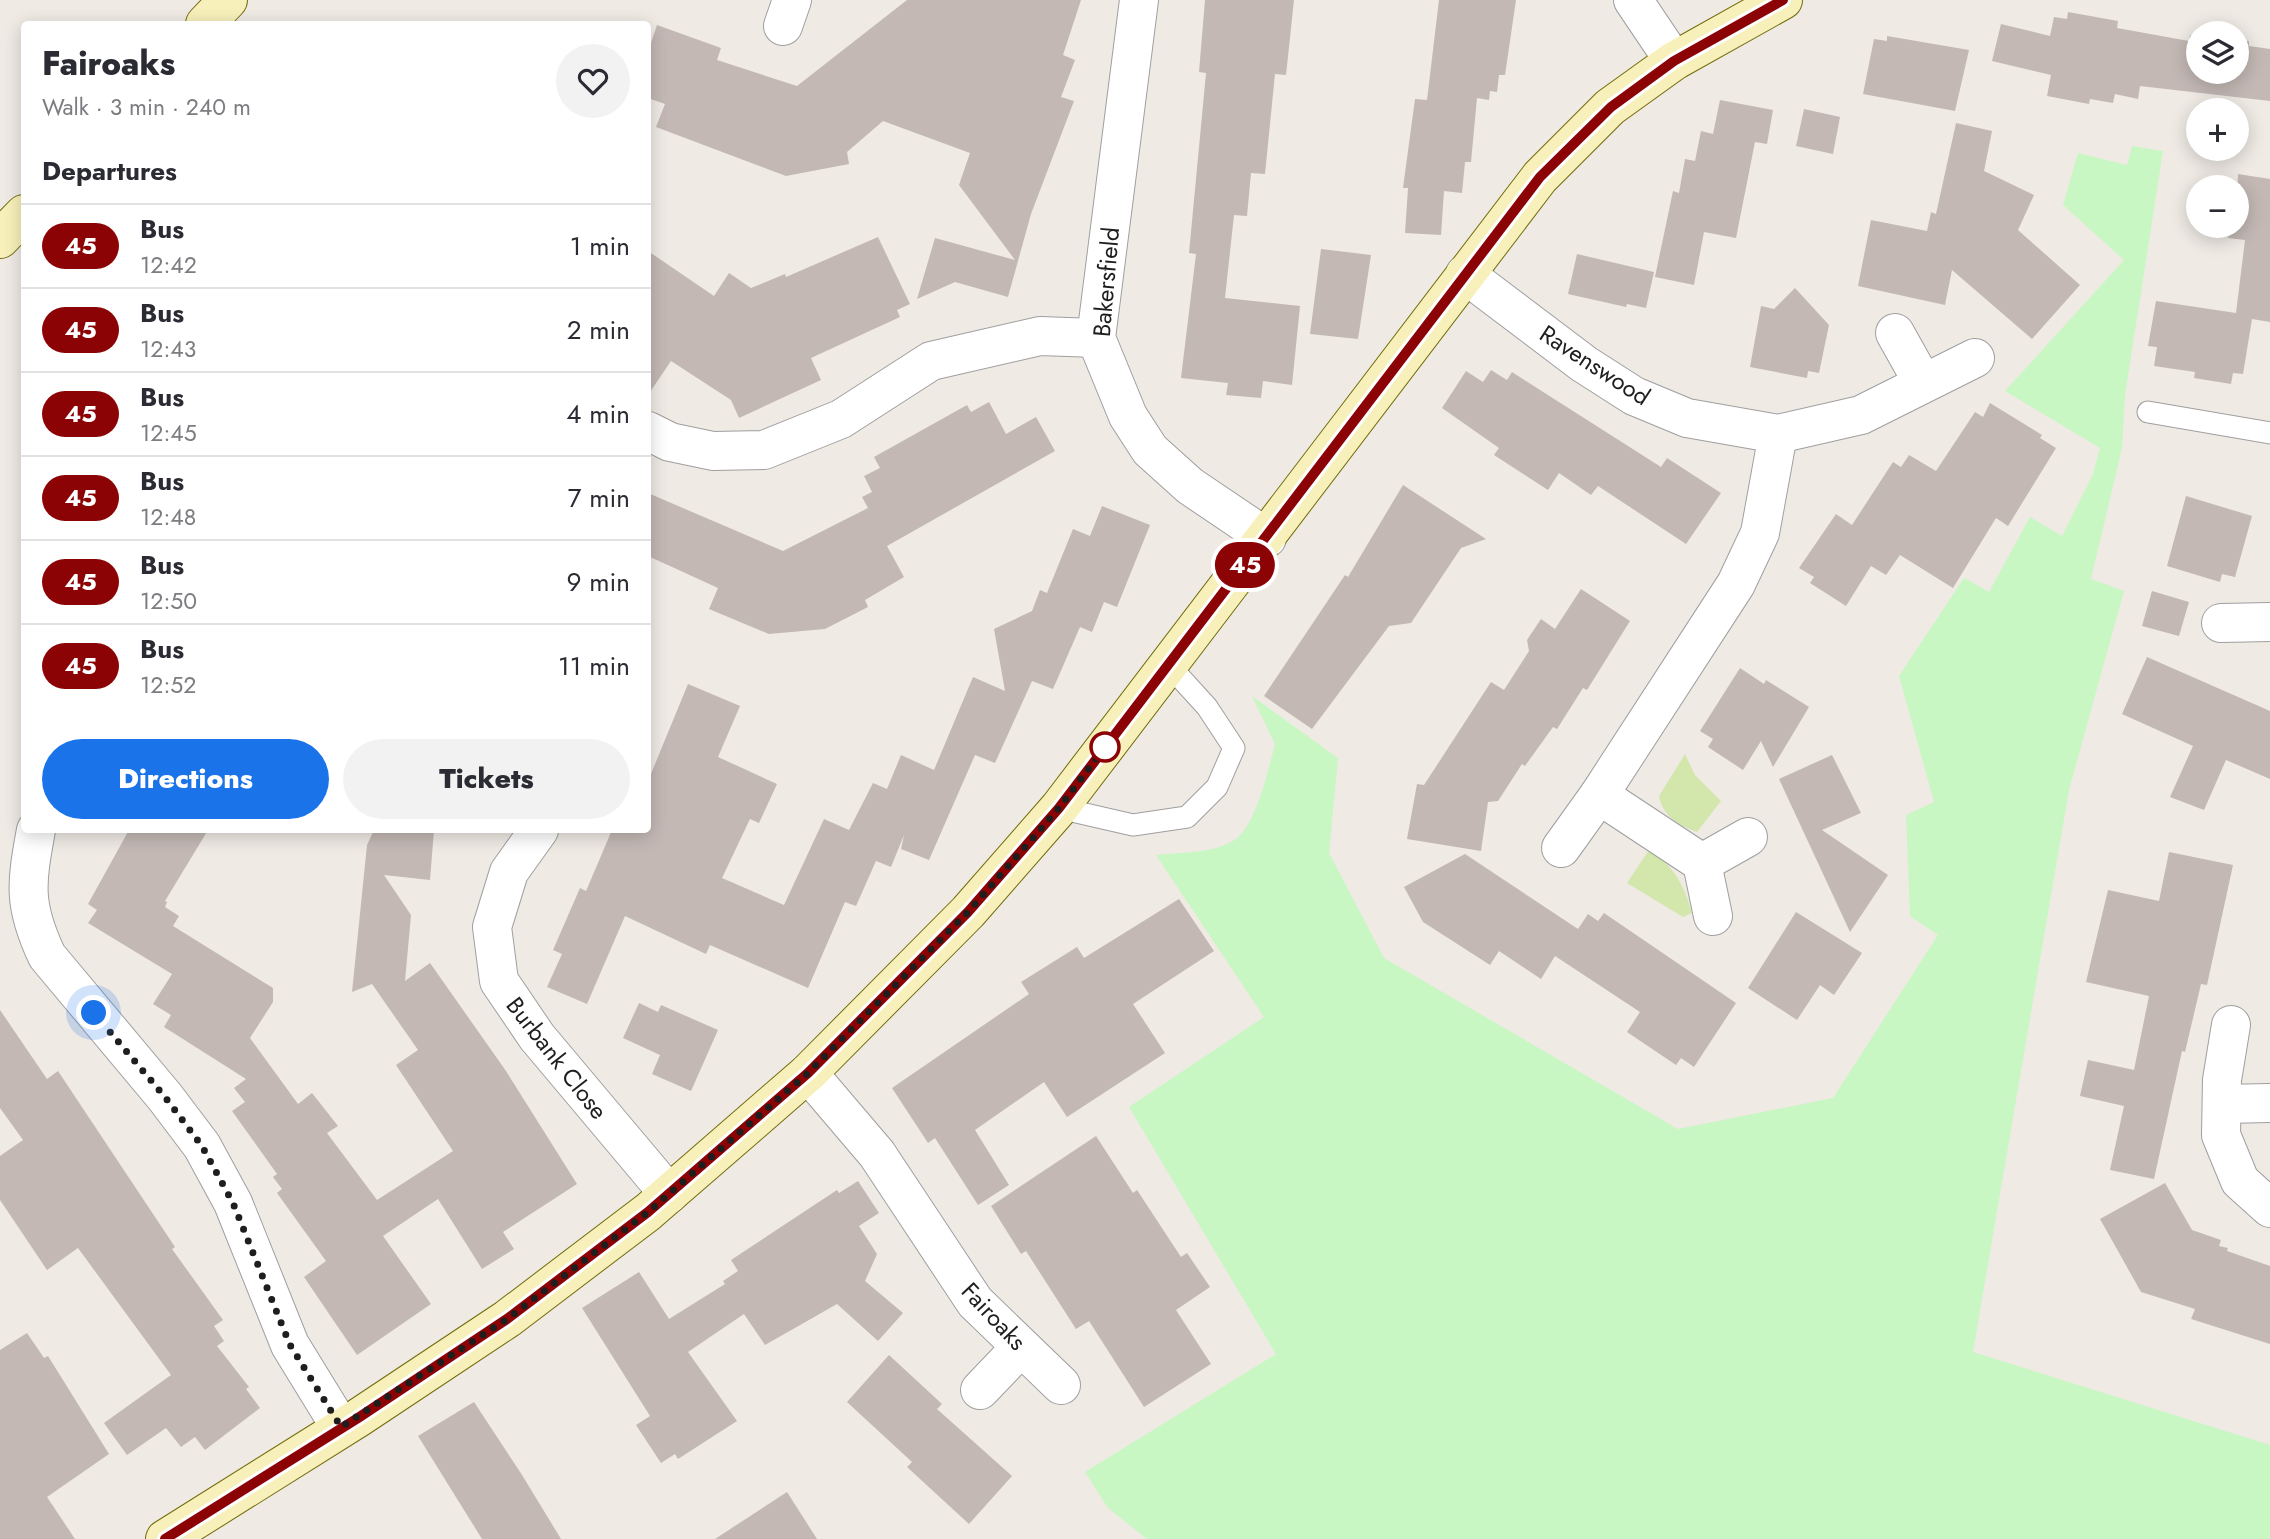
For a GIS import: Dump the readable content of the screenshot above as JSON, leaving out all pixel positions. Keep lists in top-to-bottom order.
{
  "streets": {
    "street": [
      "Bakersfield",
      "Ravenswood",
      "Burbank Close",
      "Fairoaks"
    ]
  },
  "lines": ["bus line 45"],
  "page": {
    "on_map": "45",
    "map_buttons": ["+", "−"],
    "heading": [
      ["Fairoaks", "Walk · 3 min · 240 m"],
      "Departures"
    ],
    "list": [
      {
        "mark": "45",
        "name": "Bus",
        "note": "12:42",
        "value": "1 min"
      },
      {
        "mark": "45",
        "name": "Bus",
        "note": "12:43",
        "value": "2 min"
      },
      {
        "mark": "45",
        "name": "Bus",
        "note": "12:45",
        "value": "4 min"
      },
      {
        "mark": "45",
        "name": "Bus",
        "note": "12:48",
        "value": "7 min"
      },
      {
        "mark": "45",
        "name": "Bus",
        "note": "12:50",
        "value": "9 min"
      },
      {
        "mark": "45",
        "name": "Bus",
        "note": "12:52",
        "value": "11 min"
      }
    ],
    "buttons": ["Directions", "Tickets"]
  }
}
